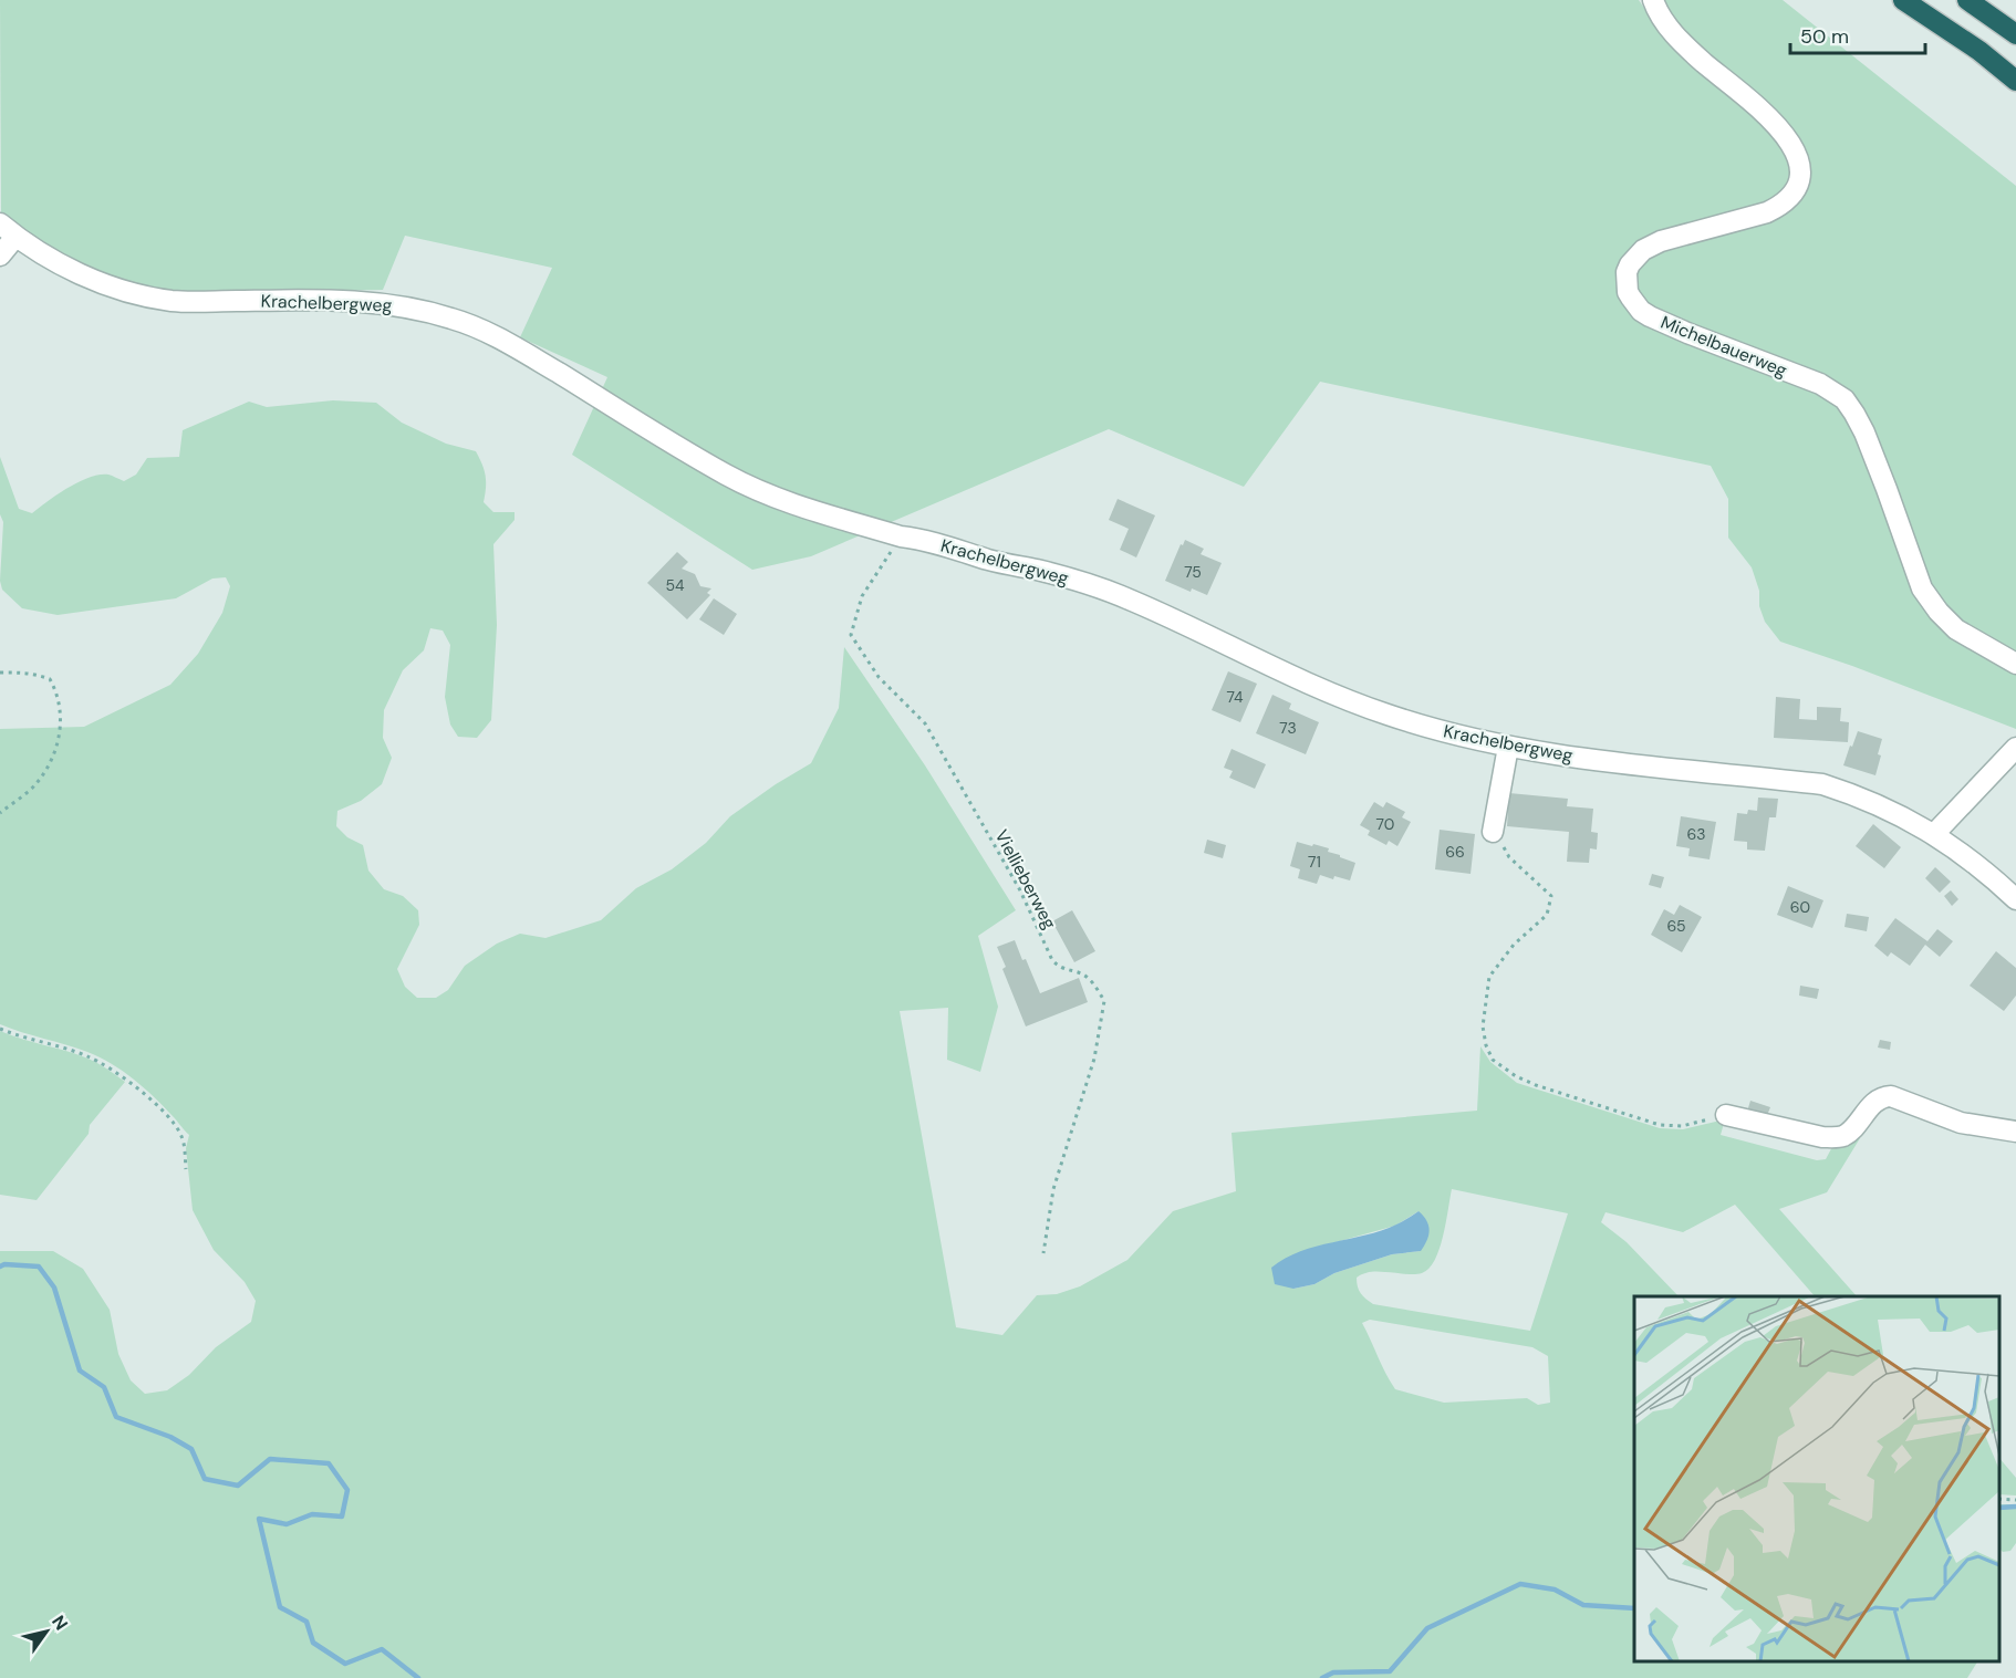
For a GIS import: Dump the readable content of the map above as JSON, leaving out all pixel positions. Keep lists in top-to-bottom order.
{
  "streets": {
    "street": ["Krachelbergweg", "Michelbauerweg"],
    "path": ["Viellieberweg"]
  },
  "crossings": [
    ["Krachelbergweg", "Viellieberweg"]
  ],
  "house_numbers": [
    "75",
    "54",
    "74",
    "73",
    "70",
    "63",
    "66",
    "71",
    "60",
    "65"
  ],
  "scale_bar": "50 m",
  "north": "top right"
}
